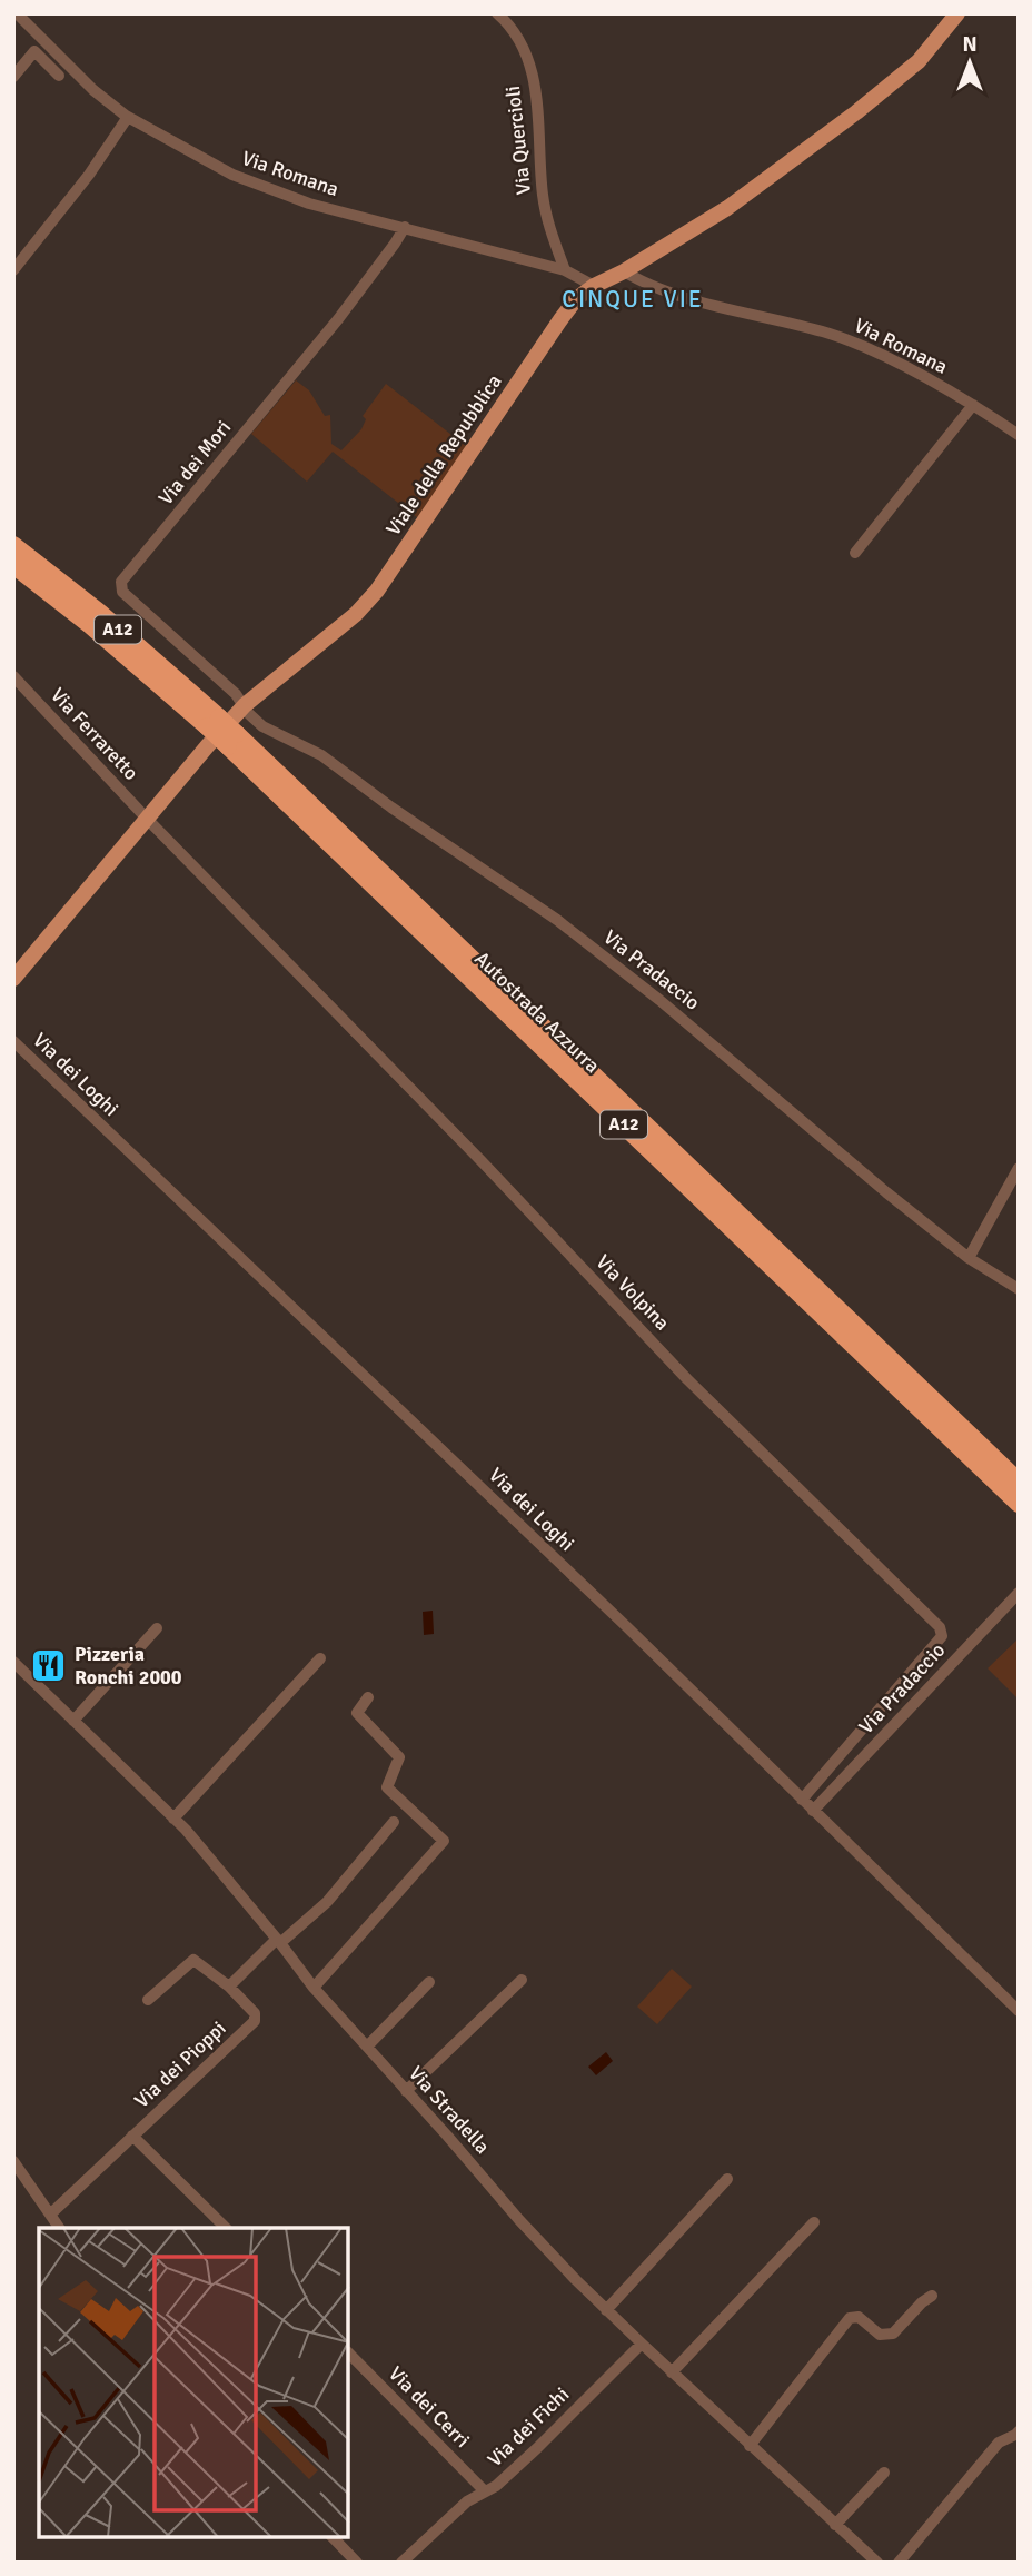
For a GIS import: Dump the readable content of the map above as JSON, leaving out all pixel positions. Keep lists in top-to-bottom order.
{
  "streets": {
    "highway": ["A12", "Autostrada Azzurra"],
    "main road": ["Viale della Repubblica"],
    "street": [
      "Via Quercioli",
      "Via Romana",
      "Via dei Mori",
      "Via Ferraretto",
      "Via Pradaccio",
      "Via dei Loghi",
      "Via Volpina",
      "Via dei Pioppi",
      "Via Stradella",
      "Via dei Cerri",
      "Via dei Fichi"
    ]
  },
  "crossings": [
    ["Via Quercioli", "Via Romana"],
    ["Via Romana", "Viale della Repubblica"],
    ["Via Romana", "Via dei Mori"],
    ["Viale della Repubblica", "Via dei Mori"],
    ["Viale della Repubblica", "Via Ferraretto"],
    ["Viale della Repubblica", "Via Pradaccio"],
    ["Viale della Repubblica", "Via Volpina"],
    ["Via dei Mori", "Via Pradaccio"],
    ["Via Ferraretto", "Via Volpina"],
    ["Via Pradaccio", "Via dei Loghi"],
    ["Via dei Loghi", "Via Volpina"],
    ["Via Stradella", "Via dei Fichi"],
    ["Via dei Cerri", "Via dei Fichi"]
  ],
  "districts": ["CINQUE VIE"],
  "places": {
    "restaurant": ["Pizzeria Ronchi 2000"]
  },
  "north": "top"
}
